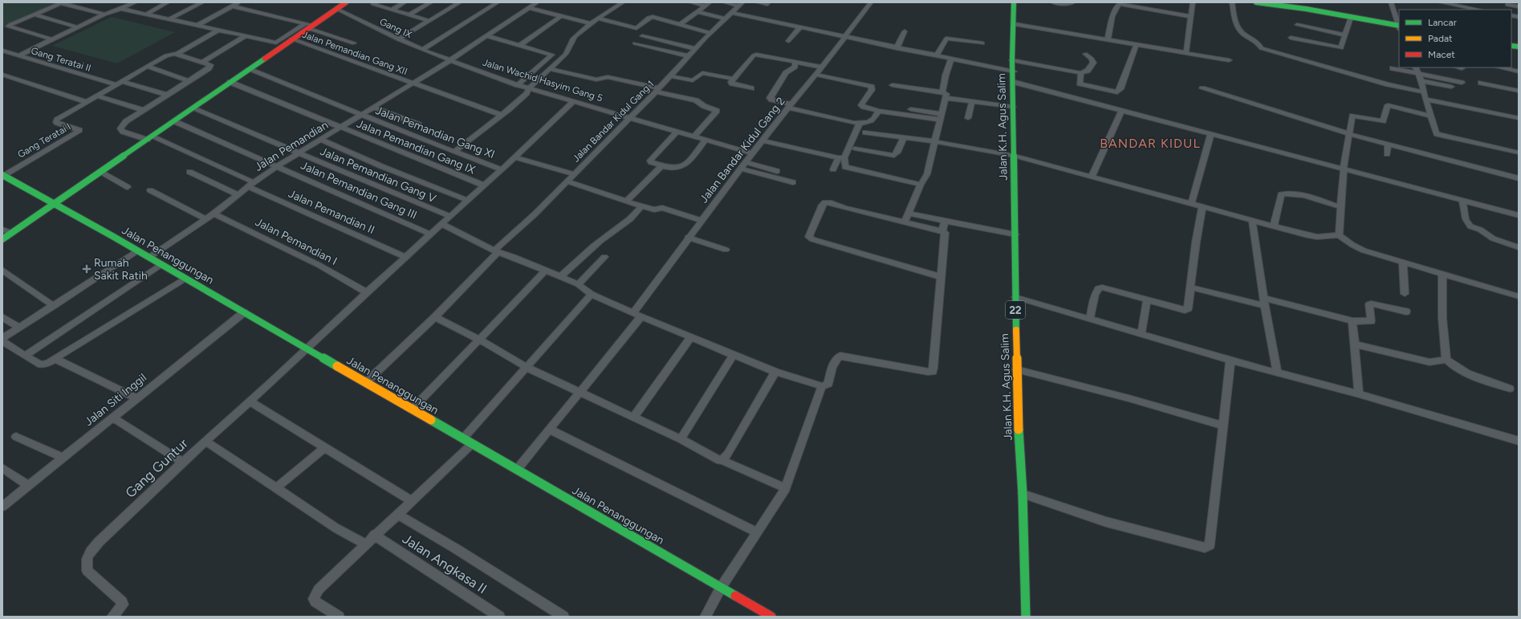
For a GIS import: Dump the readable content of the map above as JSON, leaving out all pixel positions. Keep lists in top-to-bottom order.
{
  "streets": {
    "main road": ["Jalan K.H. Agus Salim", "Jalan Penanggungan", "22"],
    "street": [
      "Gang IX",
      "Jalan Pemandian Gang XII",
      "Gang Teratai II",
      "Jalan Wachid Hasyim Gang 5",
      "Jalan Bandar Kidul Gang 1",
      "Jalan Pemandian Gang XI",
      "Gang Teratai I",
      "Jalan Pemandian",
      "Jalan Pemandian Gang IX",
      "Jalan Bandar Kidul Gang 2",
      "Jalan Pemandian Gang V",
      "Jalan Pemandian Gang III",
      "Jalan Pemandian II",
      "Jalan Pemandian I",
      "Jalan Siti Inggil",
      "Gang Guntur",
      "Jalan Angkasa II"
    ]
  },
  "crossings": [
    ["Gang IX", "Jalan Wachid Hasyim Gang 5"],
    ["Gang IX", "Jalan Pemandian"],
    ["Jalan Pemandian Gang XII", "Jalan Pemandian"],
    ["Jalan Wachid Hasyim Gang 5", "Jalan Bandar Kidul Gang 1"],
    ["Jalan Wachid Hasyim Gang 5", "Jalan Pemandian"],
    ["Jalan Wachid Hasyim Gang 5", "Jalan Bandar Kidul Gang 2"],
    ["Jalan Wachid Hasyim Gang 5", "Gang Guntur"],
    ["Jalan Bandar Kidul Gang 1", "Jalan Penanggungan"],
    ["Jalan Pemandian Gang XI", "Jalan Pemandian"],
    ["Jalan Pemandian Gang XI", "Gang Guntur"],
    ["Gang Teratai I", "Jalan Penanggungan"],
    ["Jalan Pemandian", "Jalan Pemandian Gang IX"],
    ["Jalan Pemandian", "Jalan Pemandian Gang V"],
    ["Jalan Pemandian", "Jalan Pemandian Gang III"],
    ["Jalan Pemandian", "Jalan Pemandian II"],
    ["Jalan Pemandian", "Jalan Pemandian I"],
    ["Jalan Pemandian", "Jalan Penanggungan"],
    ["Jalan Pemandian Gang IX", "Gang Guntur"],
    ["Jalan Bandar Kidul Gang 2", "Jalan Penanggungan"],
    ["Jalan Pemandian Gang V", "Gang Guntur"],
    ["Jalan Pemandian Gang III", "Gang Guntur"],
    ["Jalan Pemandian II", "Gang Guntur"],
    ["Jalan Pemandian I", "Gang Guntur"],
    ["Jalan Penanggungan", "Jalan Siti Inggil"],
    ["Jalan Penanggungan", "Gang Guntur"]
  ],
  "districts": ["BANDAR KIDUL"],
  "places": {
    "health": ["Rumah Sakit Ratih"]
  },
  "legend": ["Lancar", "Padat", "Macet"]
}
